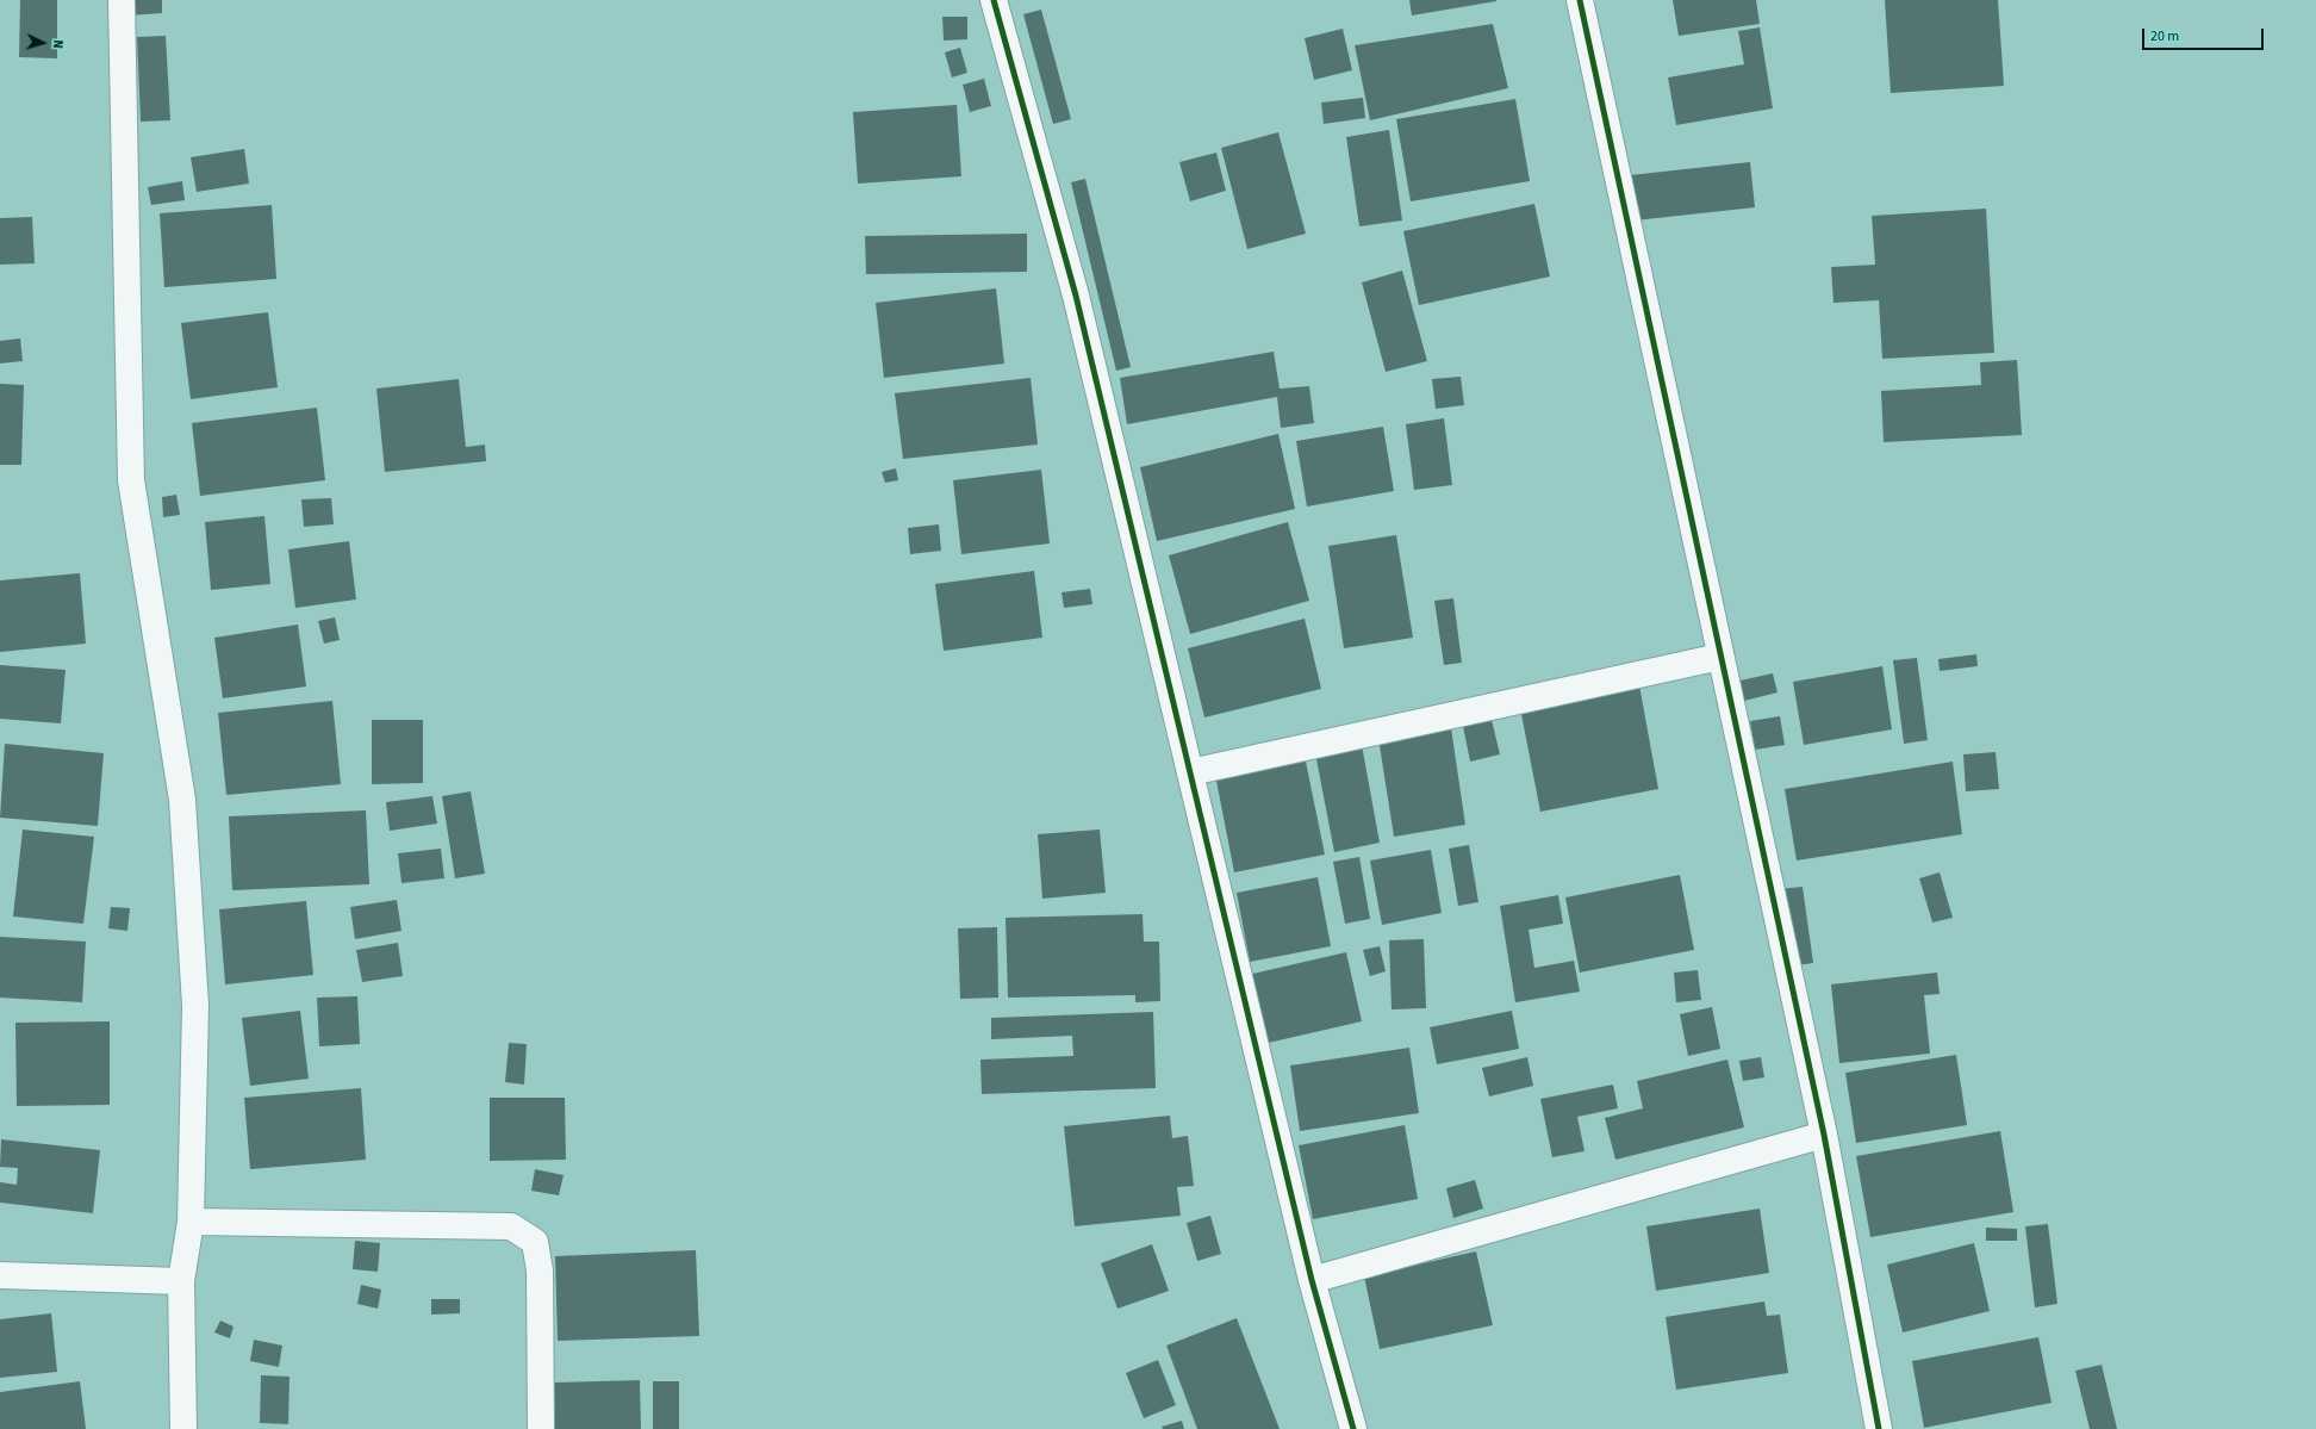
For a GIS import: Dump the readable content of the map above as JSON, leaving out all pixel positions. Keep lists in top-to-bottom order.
{
  "scale_bar": "20 m",
  "north": "right"
}
